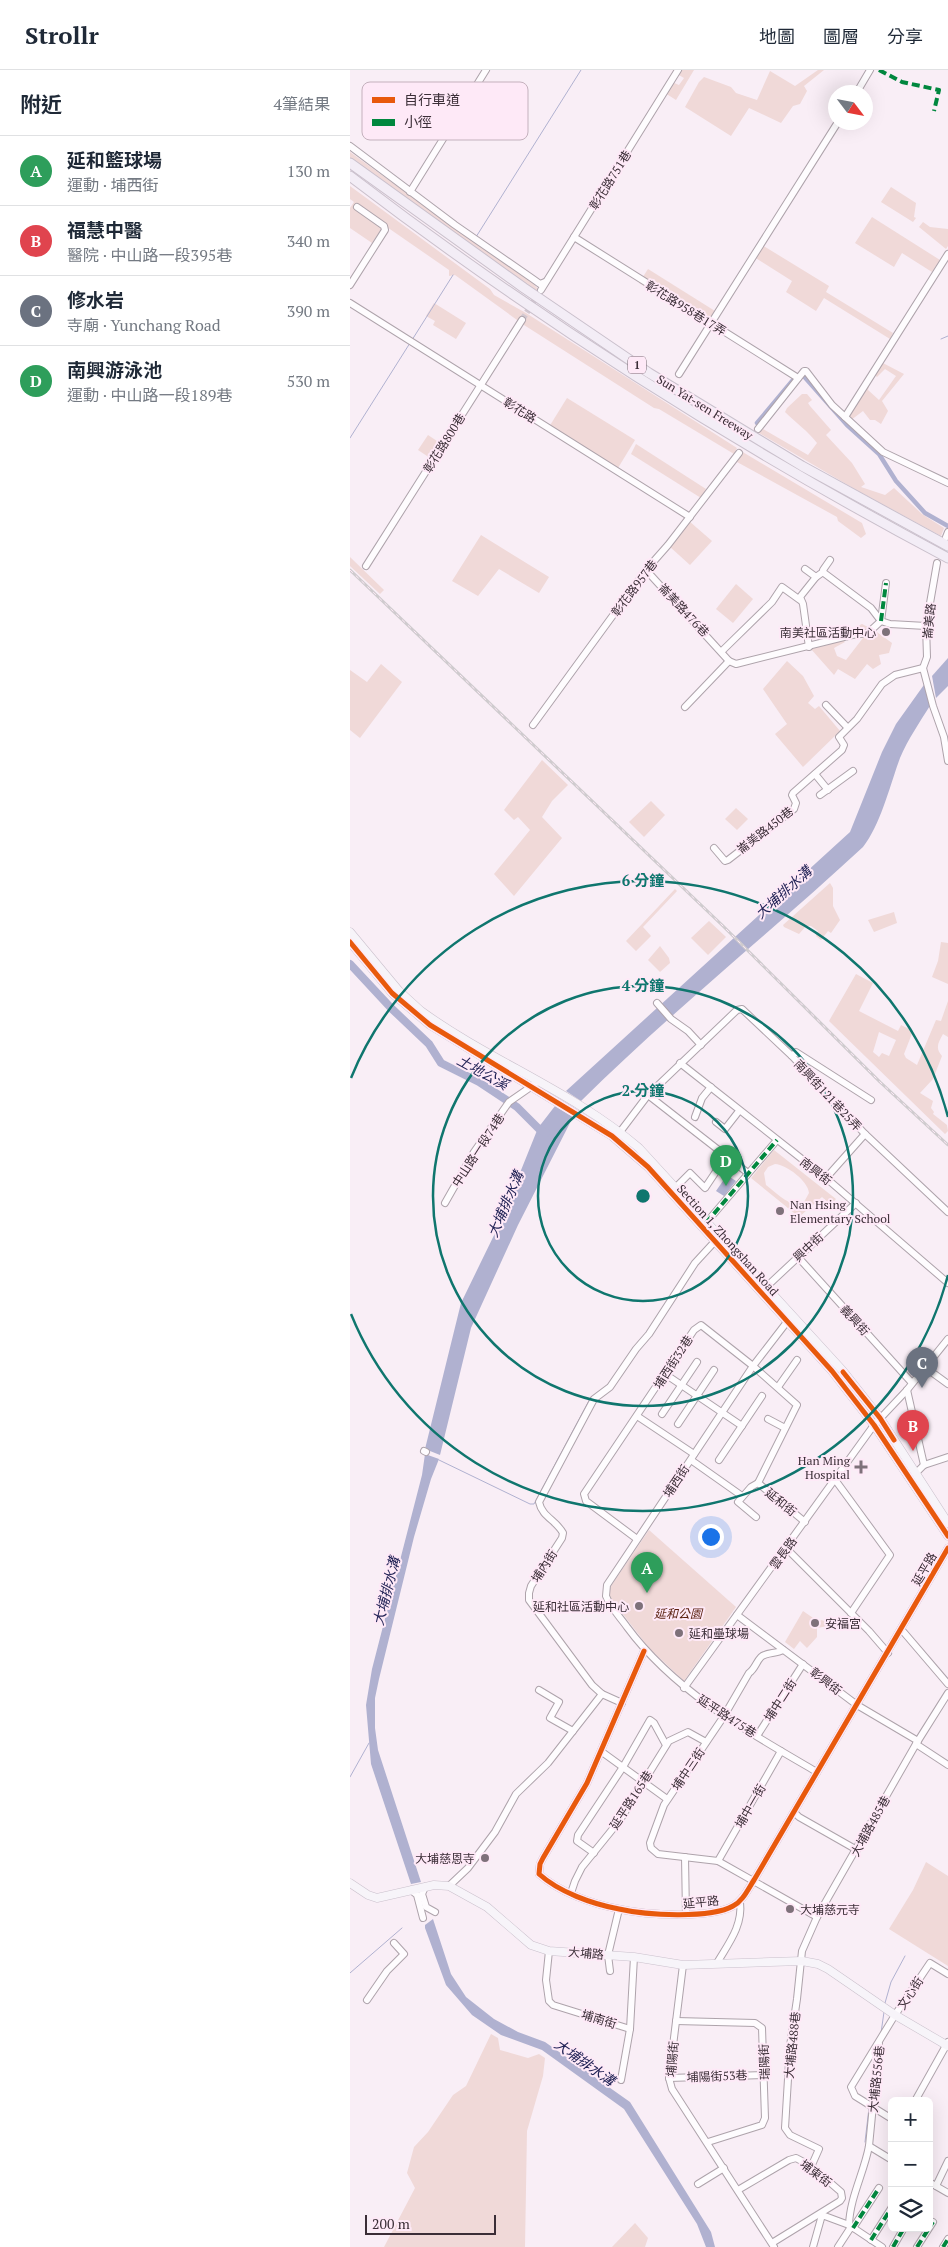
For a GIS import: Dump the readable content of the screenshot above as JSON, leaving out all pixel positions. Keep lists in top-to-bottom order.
{
  "streets": {
    "highway": ["1", "Sun Yat-sen Freeway"],
    "main road": ["Section 1, Zhongshan Road", "大埔路"],
    "street": [
      "彰花路751巷",
      "彰花路958巷17弄",
      "彰花路",
      "彰花路800巷",
      "彰花路957巷",
      "崙美路476巷",
      "崙美路",
      "崙美路450巷",
      "南興街121巷25弄",
      "中山路一段74巷",
      "南興街",
      "興中街",
      "義興街",
      "埔西街32巷",
      "埔西街",
      "延和街",
      "雲長路",
      "埔內街",
      "延平路",
      "彰興街",
      "埔中二街",
      "延平路475巷",
      "埔中三街",
      "延平路165巷",
      "埔中一街",
      "大埔路485巷",
      "文心街",
      "埔南街",
      "大埔路488巷",
      "埔陽街",
      "瑞陽街",
      "埔陽街53巷",
      "大埔路556巷",
      "埔東街"
    ]
  },
  "crossings": [
    ["彰花路751巷", "彰花路958巷17弄"],
    ["彰花路", "彰花路800巷"],
    ["彰花路", "彰花路957巷"],
    ["彰花路957巷", "崙美路476巷"],
    ["中山路一段74巷", "Section 1, Zhongshan Road"],
    ["南興街", "興中街"],
    ["Section 1, Zhongshan Road", "興中街"],
    ["Section 1, Zhongshan Road", "埔西街"],
    ["Section 1, Zhongshan Road", "雲長路"],
    ["Section 1, Zhongshan Road", "埔內街"],
    ["興中街", "義興街"],
    ["義興街", "雲長路"],
    ["埔西街32巷", "埔西街"],
    ["埔西街32巷", "延和街"],
    ["埔西街", "延和街"],
    ["埔西街", "延平路"],
    ["埔西街", "延平路475巷"],
    ["延和街", "雲長路"],
    ["雲長路", "彰興街"],
    ["雲長路", "延平路475巷"],
    ["延平路", "彰興街"],
    ["延平路", "延平路475巷"],
    ["延平路", "延平路165巷"],
    ["彰興街", "埔中二街"],
    ["彰興街", "埔中三街"],
    ["彰興街", "大埔路485巷"],
    ["埔中二街", "延平路475巷"],
    ["延平路475巷", "埔中三街"],
    ["延平路475巷", "埔中一街"],
    ["埔中三街", "延平路165巷"],
    ["埔中三街", "埔中一街"],
    ["大埔路485巷", "大埔路"],
    ["大埔路485巷", "大埔路488巷"],
    ["大埔路", "文心街"],
    ["大埔路", "埔南街"],
    ["大埔路", "大埔路488巷"],
    ["大埔路", "埔陽街"],
    ["大埔路", "大埔路556巷"],
    ["文心街", "大埔路556巷"],
    ["大埔路488巷", "埔東街"],
    ["埔陽街", "瑞陽街"],
    ["埔陽街", "埔陽街53巷"],
    ["埔陽街", "埔東街"],
    ["瑞陽街", "埔陽街53巷"]
  ],
  "water": ["大埔排水溝", "土地公溪"],
  "parks": ["延和公園"],
  "places": {
    "other": [
      "南美社區活動中心",
      "Nan Hsing Elementary School",
      "延和社區活動中心",
      "安福宮",
      "延和壘球場",
      "大埔慈恩寺",
      "大埔慈元寺"
    ],
    "health": ["Han Ming Hospital"]
  },
  "legend": ["自行車道", "小徑"],
  "scale_bar": "200 m",
  "north": "bottom right",
  "page": {
    "header": "Strollr",
    "nav": ["地圖", "圖層", "分享"],
    "heading": ["附近", "4筆結果"],
    "list": [
      {
        "mark": "A",
        "name": "延和籃球場",
        "note": "運動 · 埔西街",
        "value": "130 m"
      },
      {
        "mark": "B",
        "name": "福慧中醫",
        "note": "醫院 · 中山路一段395巷",
        "value": "340 m"
      },
      {
        "mark": "C",
        "name": "修水岩",
        "note": "寺廟 · Yunchang Road",
        "value": "390 m"
      },
      {
        "mark": "D",
        "name": "南興游泳池",
        "note": "運動 · 中山路一段189巷",
        "value": "530 m"
      }
    ],
    "pins": [
      "D",
      "C",
      "B",
      "A"
    ],
    "map_buttons": ["+", "−"],
    "scale": "200 m"
  },
  "rings": ["6 分鐘", "4 分鐘", "2 分鐘"]
}
